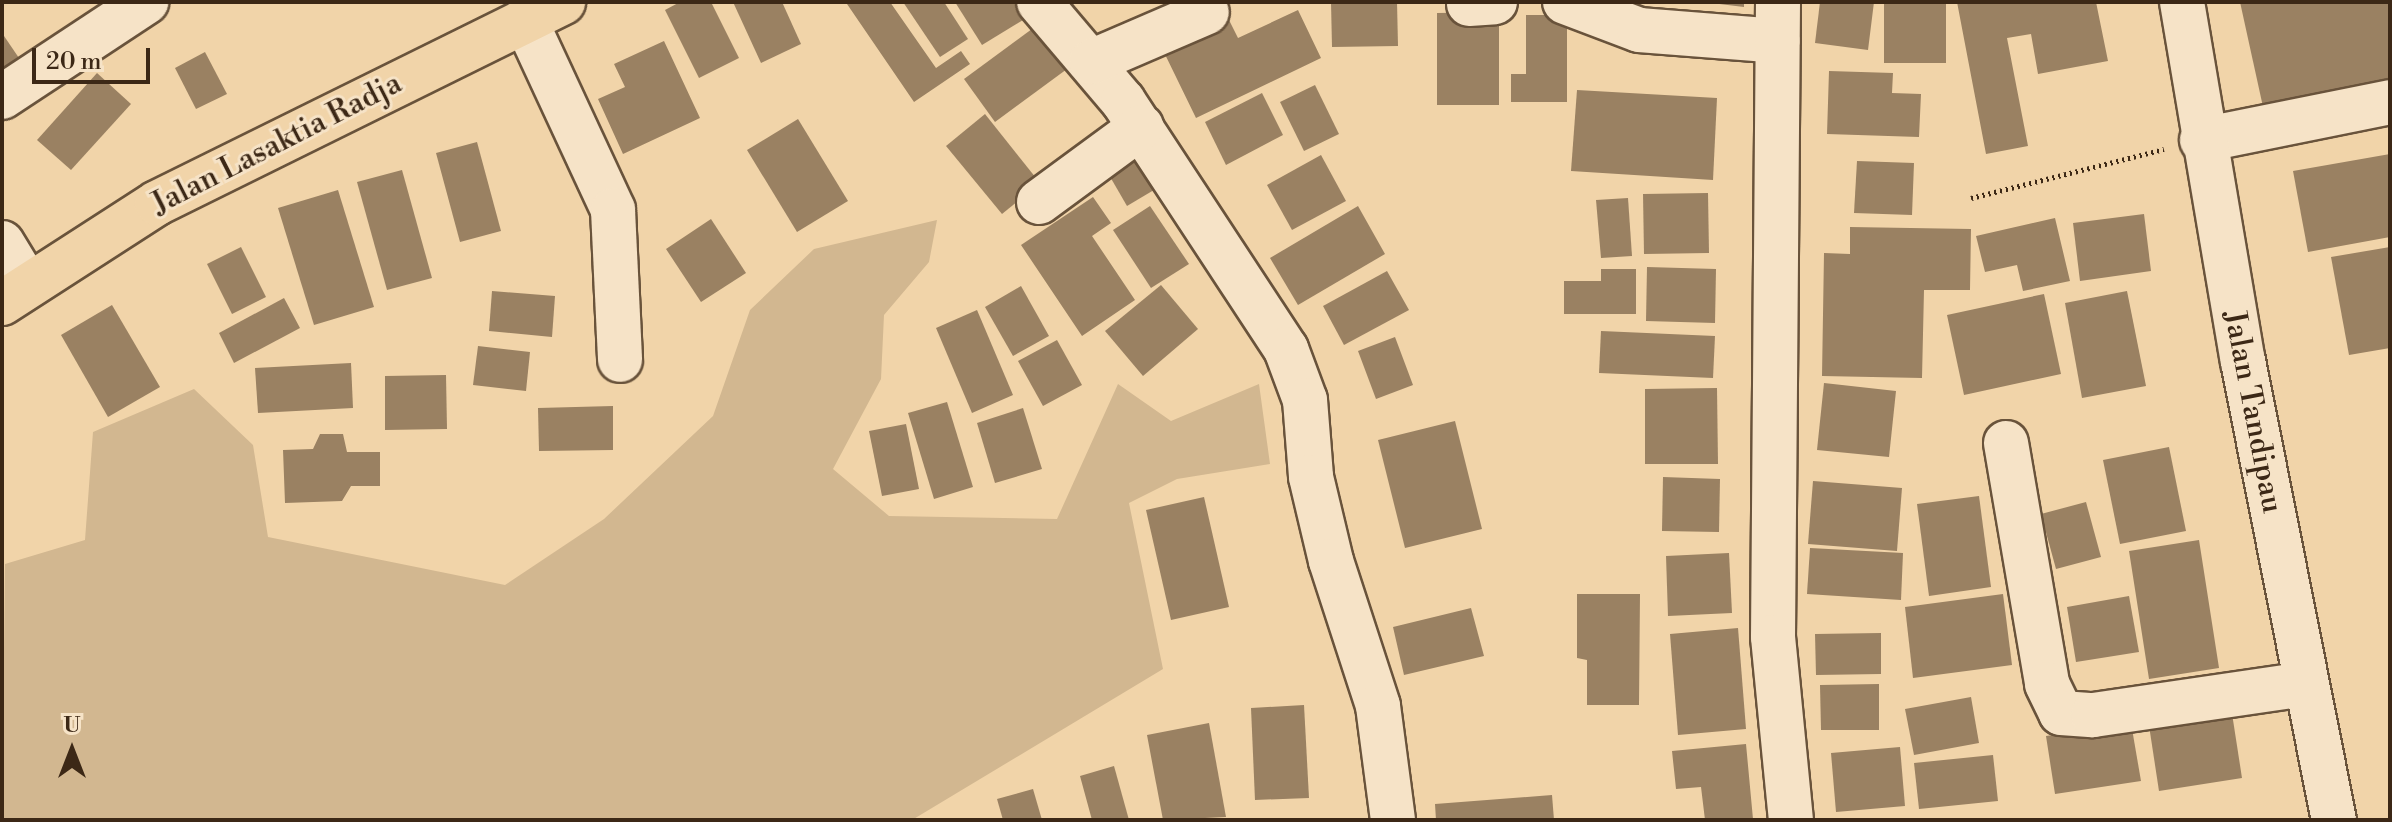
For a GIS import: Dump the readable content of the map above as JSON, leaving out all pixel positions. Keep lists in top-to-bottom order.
{
  "streets": {
    "highway": ["Jalan Lasaktia Radja"],
    "street": ["Jalan Tandipau"]
  },
  "scale_bar": "20 m",
  "north": "top"
}
